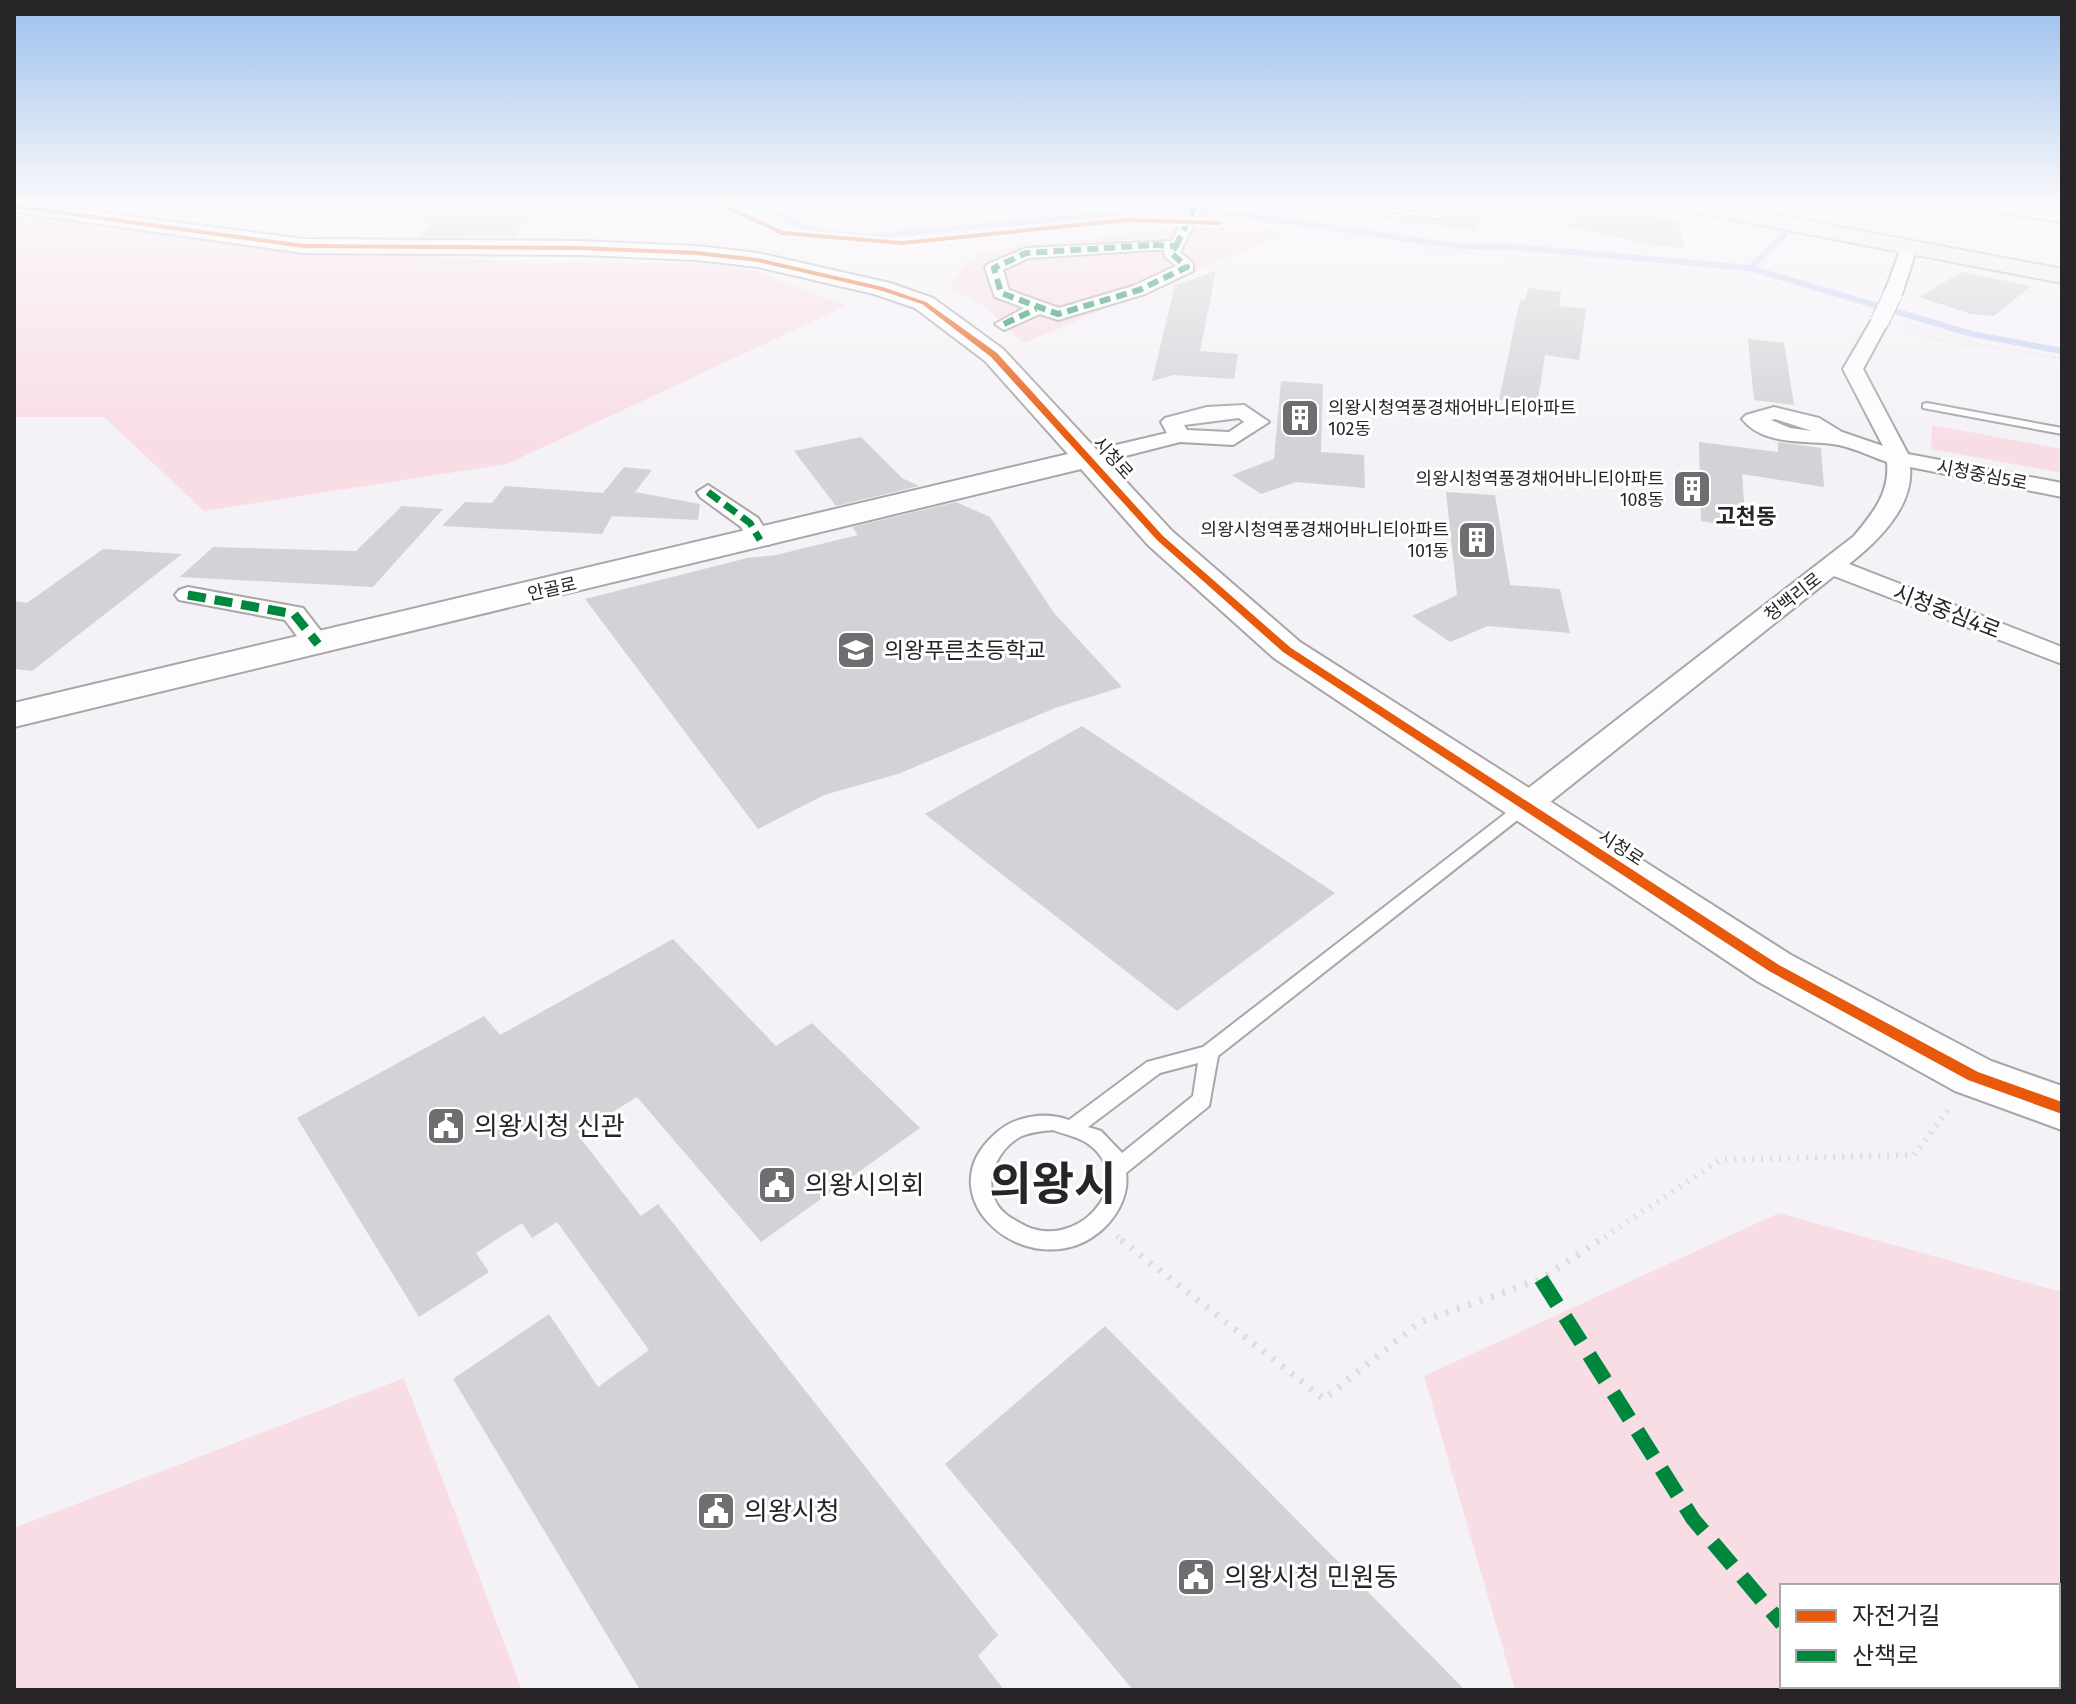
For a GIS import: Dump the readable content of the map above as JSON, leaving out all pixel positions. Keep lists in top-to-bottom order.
{
  "streets": {
    "street": [
      "시청로",
      "시청중심5로",
      "안골로",
      "청백리로",
      "시청중심4로"
    ]
  },
  "crossings": [
    ["시청로", "안골로"],
    ["시청로", "청백리로"],
    ["시청중심5로", "청백리로"],
    ["청백리로", "시청중심4로"]
  ],
  "districts": ["고천동", "의왕시"],
  "places": {
    "building": ["의왕시청역풍경채어바니티아파트 102동", "의왕시청역풍경채어바니티아파트 108동", "의왕시청역풍경채어바니티아파트 101동"],
    "school or university": ["의왕푸른초등학교"],
    "public building": [
      "의왕시청 신관",
      "의왕시의회",
      "의왕시청",
      "의왕시청 민원동"
    ]
  },
  "legend": ["자전거길", "산책로"]
}
